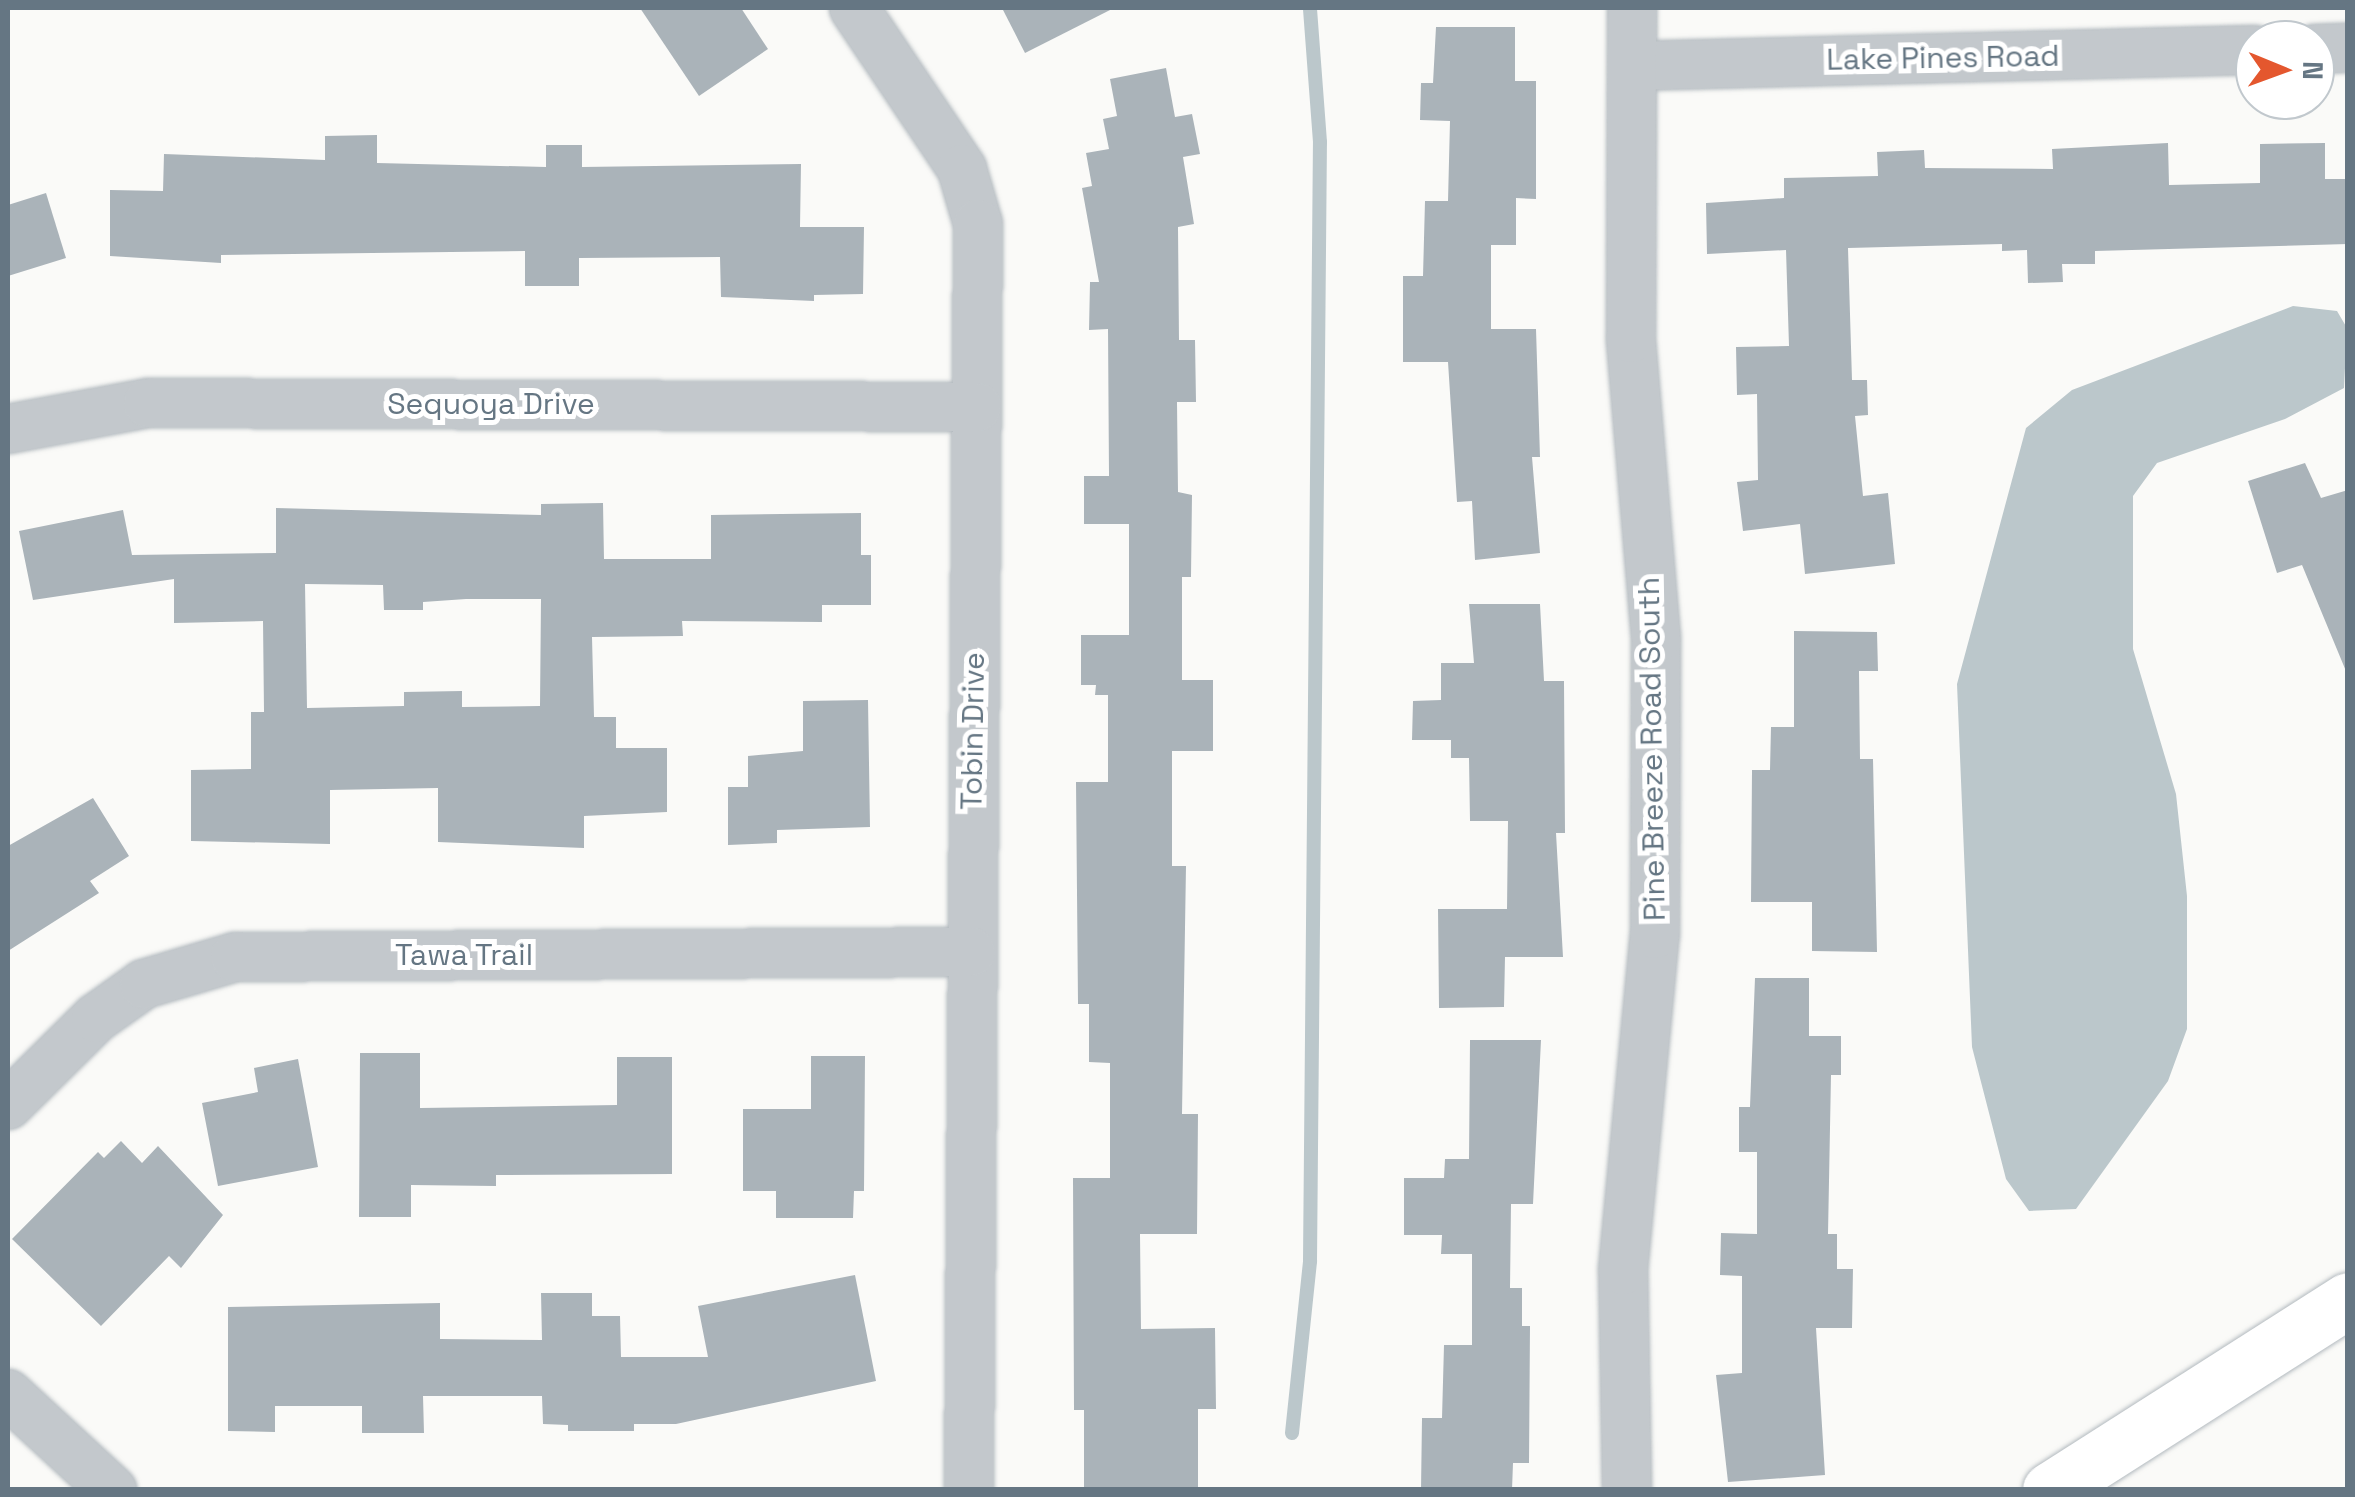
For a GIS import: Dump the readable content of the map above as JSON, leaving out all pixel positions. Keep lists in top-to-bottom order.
{
  "streets": {
    "street": [
      "Lake Pines Road",
      "Sequoya Drive",
      "Tobin Drive",
      "Pine Breeze Road South",
      "Tawa Trail"
    ]
  },
  "crossings": [
    ["Lake Pines Road", "Pine Breeze Road South"],
    ["Sequoya Drive", "Tobin Drive"],
    ["Tobin Drive", "Tawa Trail"]
  ],
  "north": "right"
}
